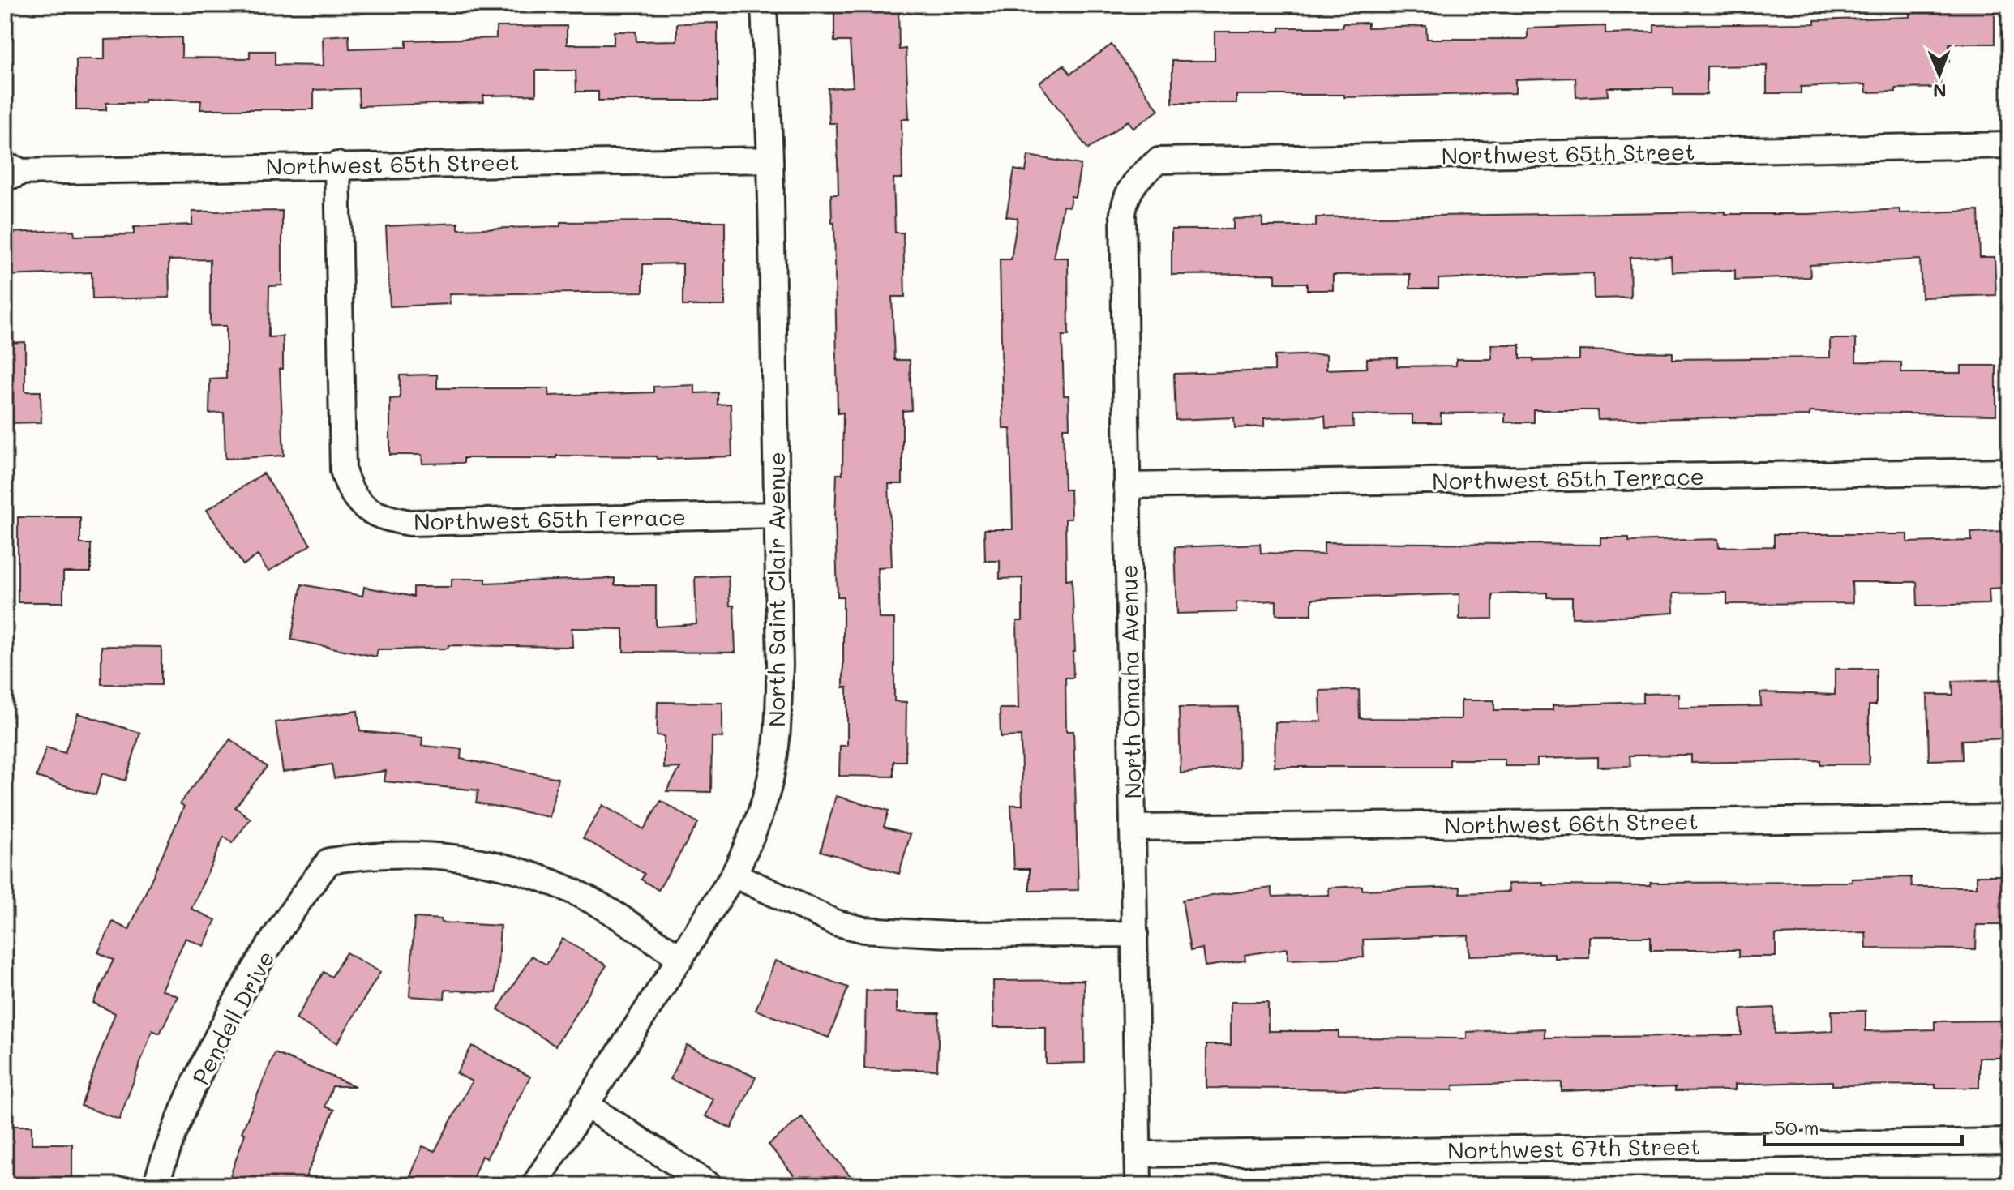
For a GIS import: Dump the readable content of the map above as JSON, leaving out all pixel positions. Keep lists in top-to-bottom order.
{
  "streets": {
    "street": [
      "Northwest 65th Street",
      "Northwest 65th Terrace",
      "North Saint Clair Avenue",
      "North Omaha Avenue",
      "Northwest 66th Street",
      "Pendell Drive",
      "Northwest 67th Street"
    ]
  },
  "crossings": [
    ["Northwest 65th Street", "Northwest 65th Terrace"],
    ["Northwest 65th Street", "North Saint Clair Avenue"],
    ["Northwest 65th Street", "North Omaha Avenue"],
    ["Northwest 65th Terrace", "North Saint Clair Avenue"],
    ["Northwest 65th Terrace", "North Omaha Avenue"],
    ["North Saint Clair Avenue", "Pendell Drive"],
    ["North Omaha Avenue", "Northwest 66th Street"],
    ["North Omaha Avenue", "Northwest 67th Street"]
  ],
  "scale_bar": "50 m",
  "north": "bottom"
}
